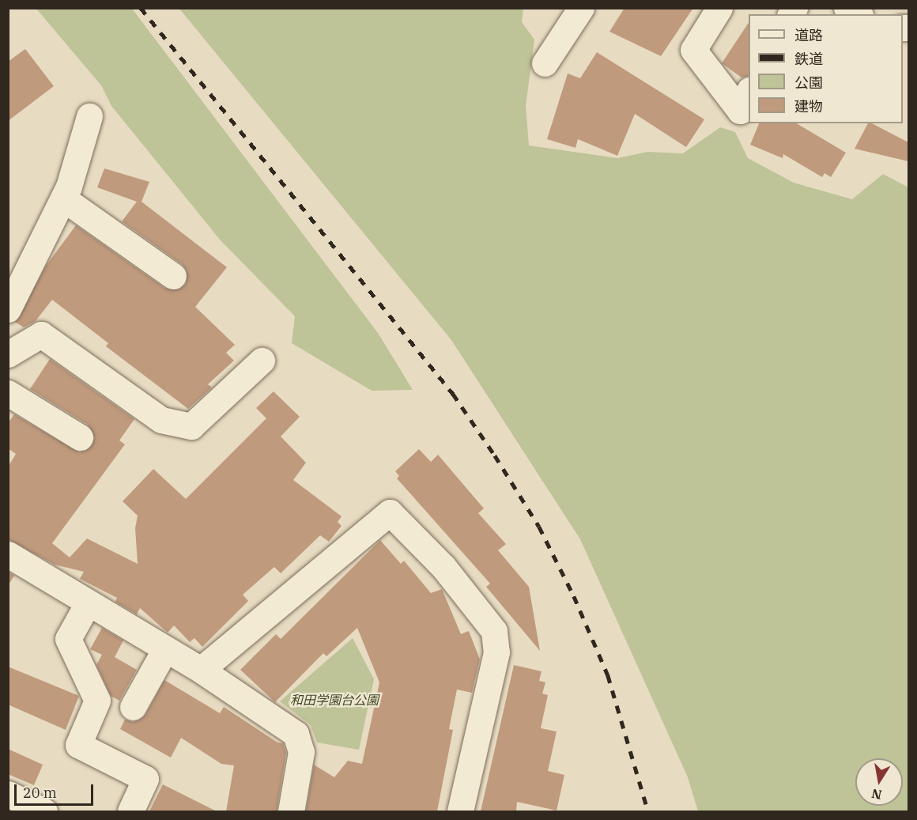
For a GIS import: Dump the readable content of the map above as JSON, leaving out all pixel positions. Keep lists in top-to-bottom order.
{
  "parks": ["和田学園台公園"],
  "legend": [
    "道路",
    "鉄道",
    "公園",
    "建物"
  ],
  "scale_bar": "20 m",
  "north": "bottom"
}
